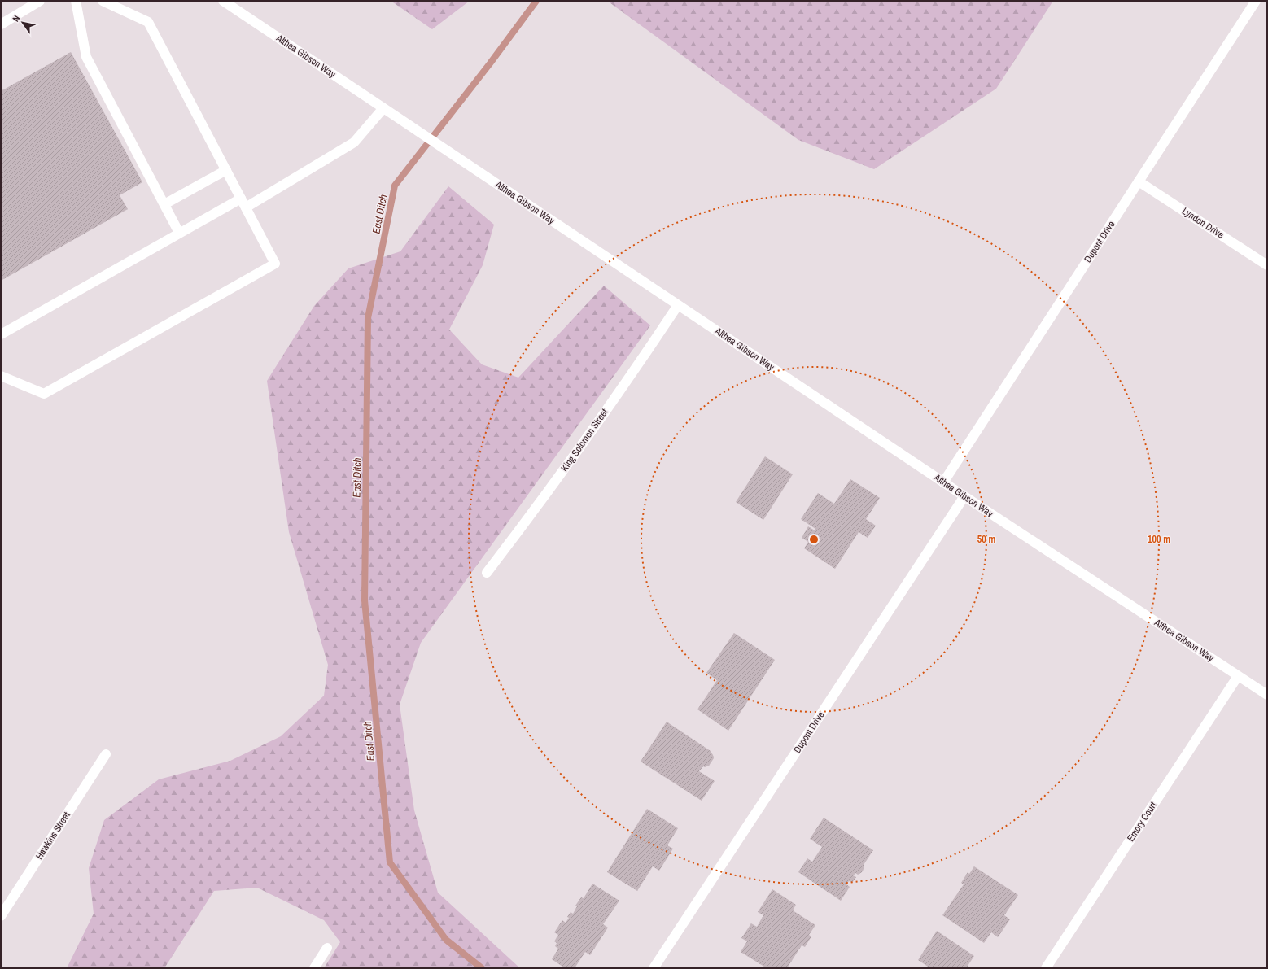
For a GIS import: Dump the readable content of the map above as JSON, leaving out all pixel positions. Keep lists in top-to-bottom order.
{
  "streets": {
    "street": [
      "Althea Gibson Way",
      "Lyndon Drive",
      "Dupont Drive",
      "King Solomon Street",
      "Emory Court",
      "Hawkins Street"
    ]
  },
  "crossings": [
    ["Althea Gibson Way", "Dupont Drive"],
    ["Althea Gibson Way", "King Solomon Street"],
    ["Althea Gibson Way", "Emory Court"],
    ["Lyndon Drive", "Dupont Drive"]
  ],
  "water": ["East Ditch"],
  "north": "top left",
  "rings": ["50 m", "100 m"]
}
